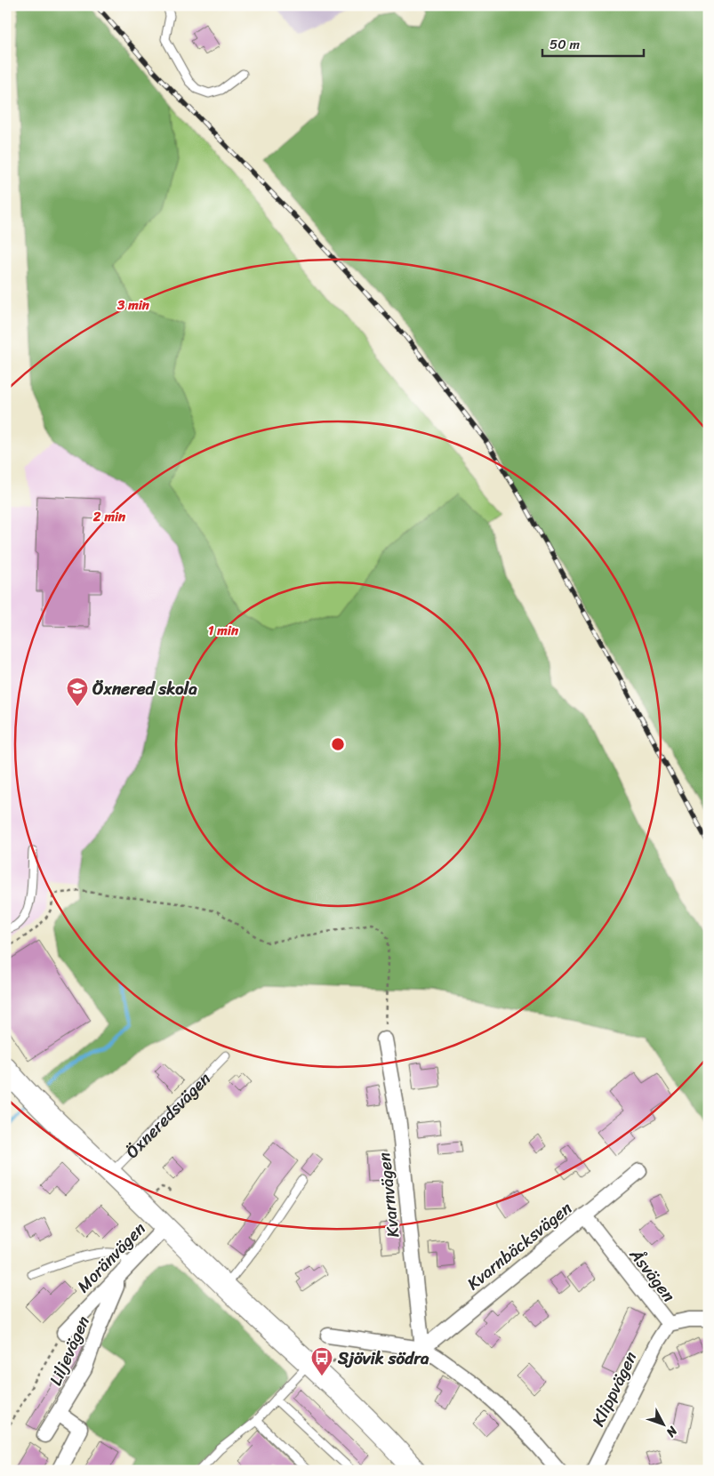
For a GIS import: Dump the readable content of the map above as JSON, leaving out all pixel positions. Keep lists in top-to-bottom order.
{
  "streets": {
    "street": [
      "Kvarnvägen",
      "Kvarnbäcksvägen",
      "Moränvägen",
      "Åsvägen",
      "Liljevägen",
      "Klippvägen"
    ],
    "lane": ["Öxneredsvägen"]
  },
  "crossings": [
    ["Kvarnvägen", "Kvarnbäcksvägen"],
    ["Kvarnbäcksvägen", "Åsvägen"],
    ["Moränvägen", "Liljevägen"],
    ["Åsvägen", "Klippvägen"]
  ],
  "places": {
    "school or university": ["Öxnered skola"],
    "bus stop": ["Sjövik södra"]
  },
  "scale_bar": "50 m",
  "north": "bottom right",
  "rings": ["3 min", "2 min", "1 min"]
}
